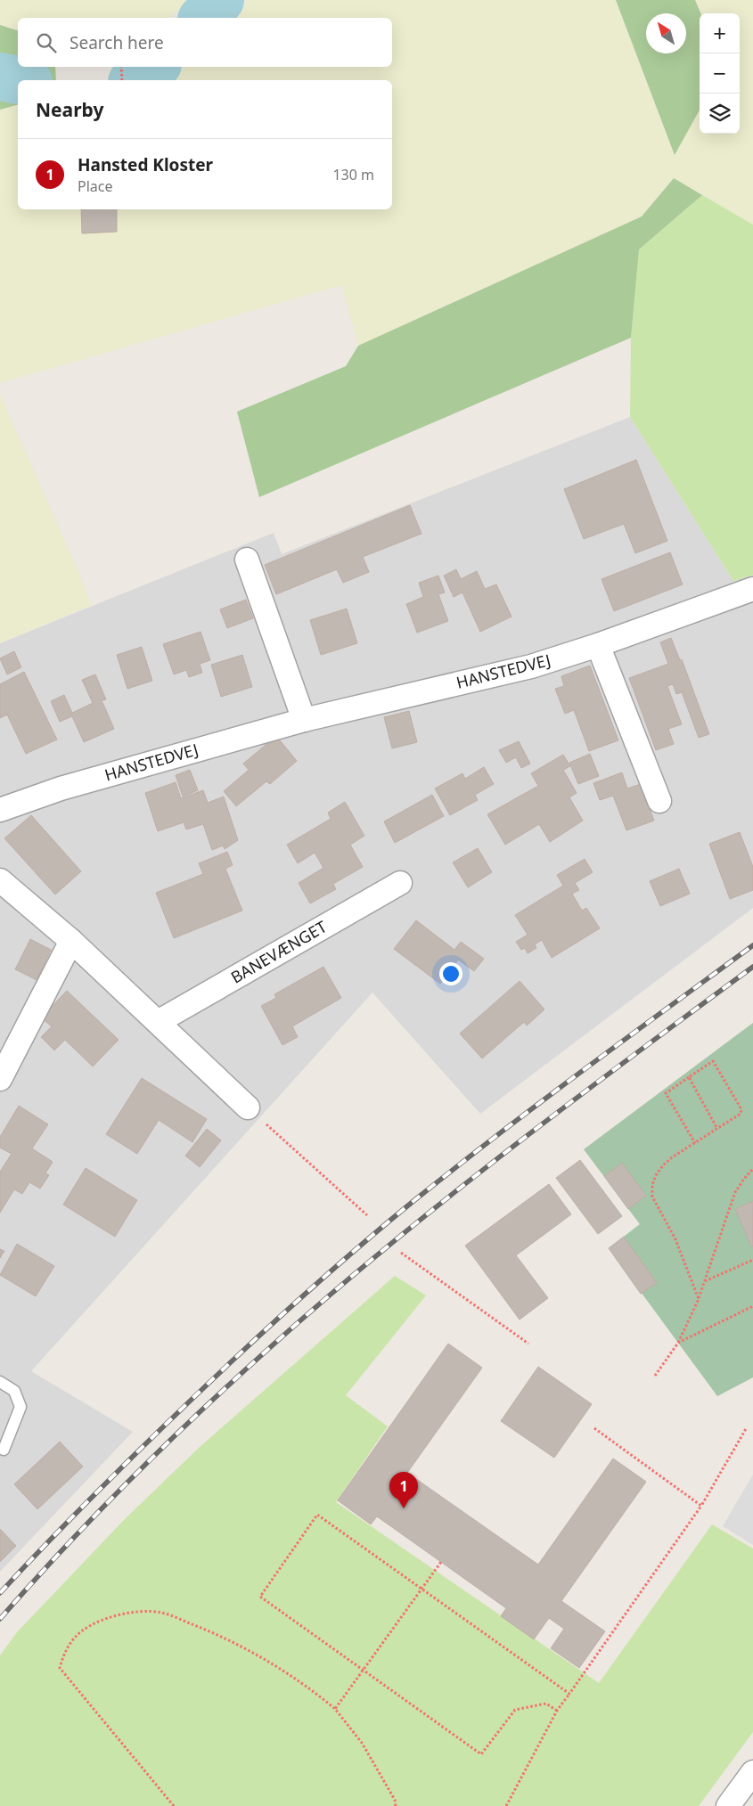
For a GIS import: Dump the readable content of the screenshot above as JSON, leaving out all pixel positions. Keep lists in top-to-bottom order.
{
  "streets": {
    "street": ["HANSTEDVEJ", "BANEVÆNGET"]
  },
  "north": "top left",
  "page": {
    "map_buttons": ["+", "−"],
    "search": "Search here",
    "heading": "Nearby",
    "list": [
      {
        "mark": "1",
        "name": "Hansted Kloster",
        "note": "Place",
        "value": "130 m"
      }
    ],
    "pins": "1"
  }
}
